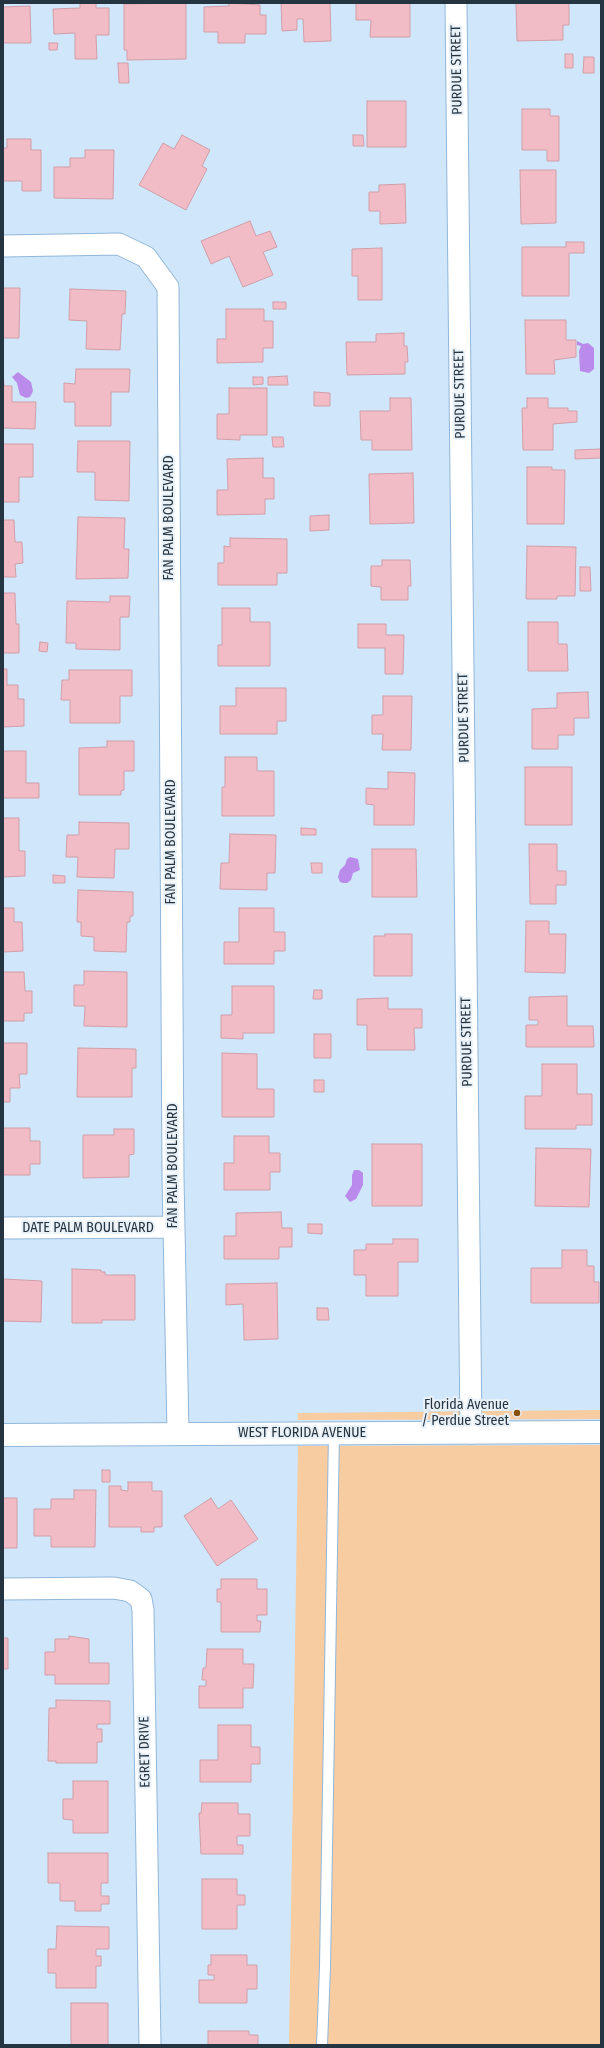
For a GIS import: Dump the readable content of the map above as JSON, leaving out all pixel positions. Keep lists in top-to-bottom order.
{
  "streets": {
    "street": [
      "PURDUE STREET",
      "FAN PALM BOULEVARD",
      "DATE PALM BOULEVARD",
      "WEST FLORIDA AVENUE",
      "EGRET DRIVE"
    ]
  },
  "crossings": [
    ["PURDUE STREET", "WEST FLORIDA AVENUE"],
    ["FAN PALM BOULEVARD", "DATE PALM BOULEVARD"],
    ["FAN PALM BOULEVARD", "WEST FLORIDA AVENUE"]
  ],
  "places": ["Florida Avenue / Perdue Street"]
}
